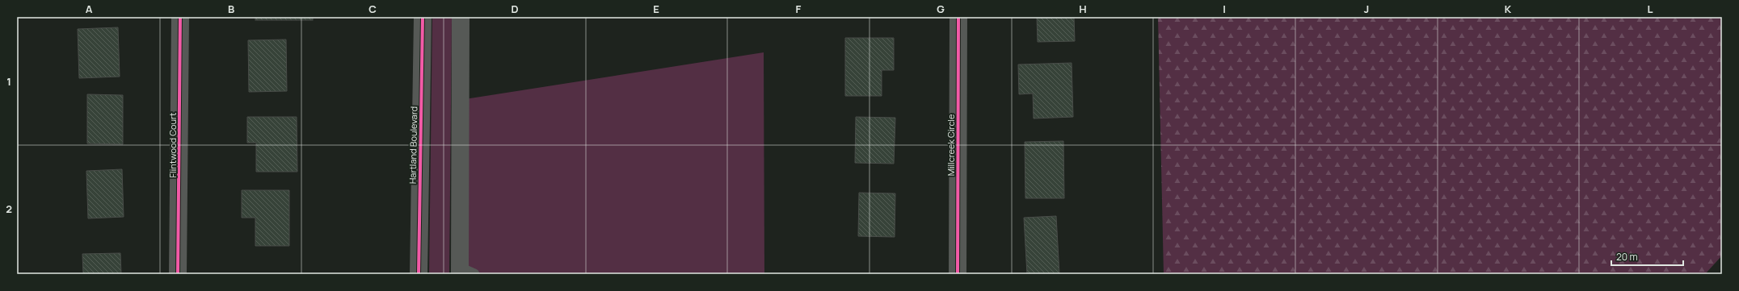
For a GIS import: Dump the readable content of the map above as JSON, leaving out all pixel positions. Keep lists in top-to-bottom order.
{
  "streets": {
    "street": ["Flintwood Court", "Hartland Boulevard", "Millcreek Circle"]
  },
  "scale_bar": "20 m",
  "grid": {
    "columns": [
      "A",
      "B",
      "C",
      "D",
      "E",
      "F",
      "G",
      "H",
      "I",
      "J",
      "K",
      "L"
    ],
    "rows": ["1", "2"]
  }
}
